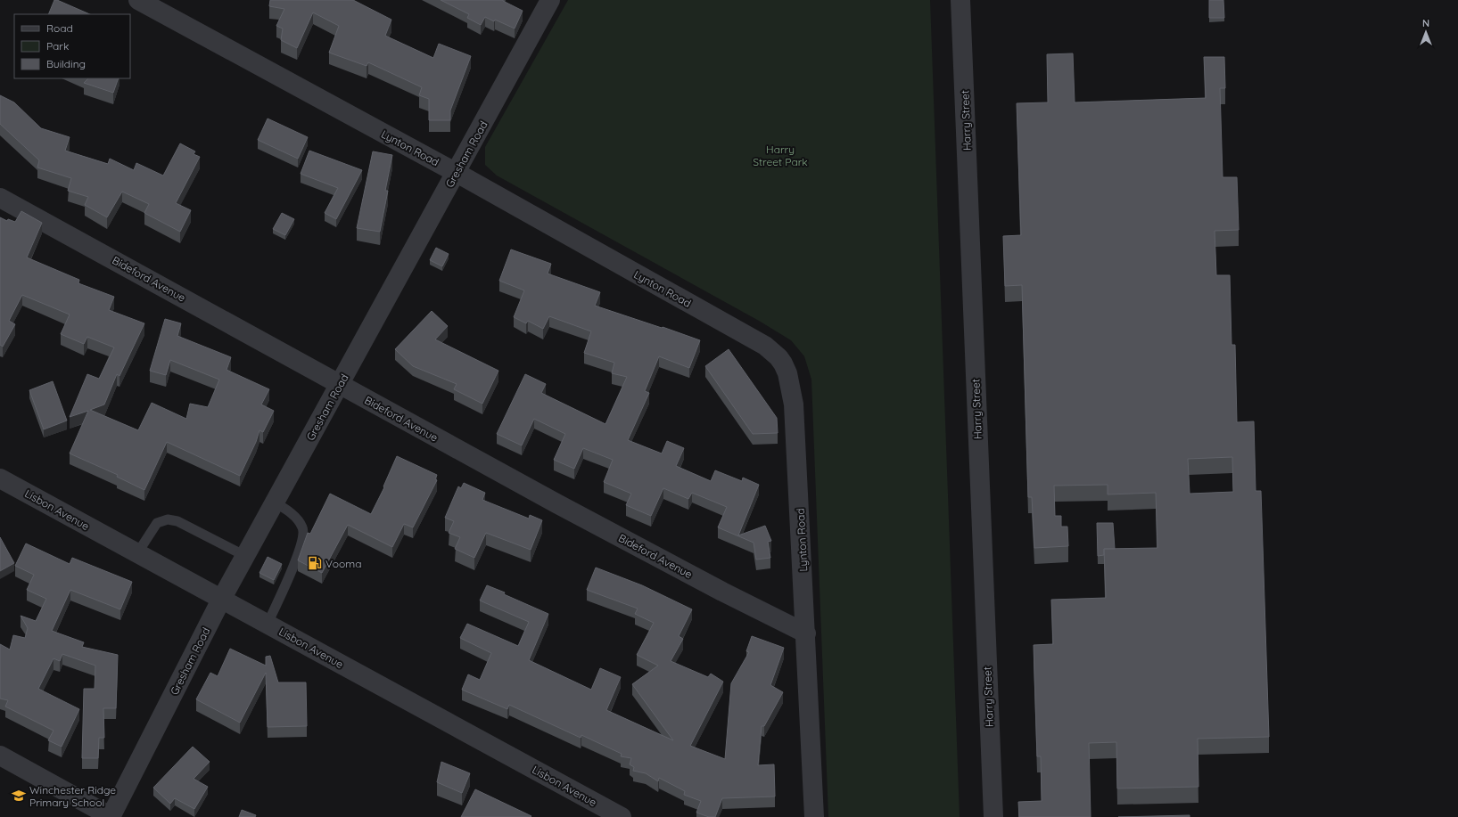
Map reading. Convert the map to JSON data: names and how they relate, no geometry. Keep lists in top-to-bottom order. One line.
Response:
{"streets":{"street":["Harry Street","Lynton Road","Gresham Road","Bideford Avenue","Lisbon Avenue"]},"crossings":[["Lynton Road","Gresham Road"],["Lynton Road","Bideford Avenue"],["Gresham Road","Bideford Avenue"],["Gresham Road","Lisbon Avenue"]],"parks":["Harry Street Park"],"places":{"fuel station":["Vooma"],"school or university":["Winchester Ridge Primary School"]},"legend":["Road","Park","Building"],"north":"top"}
